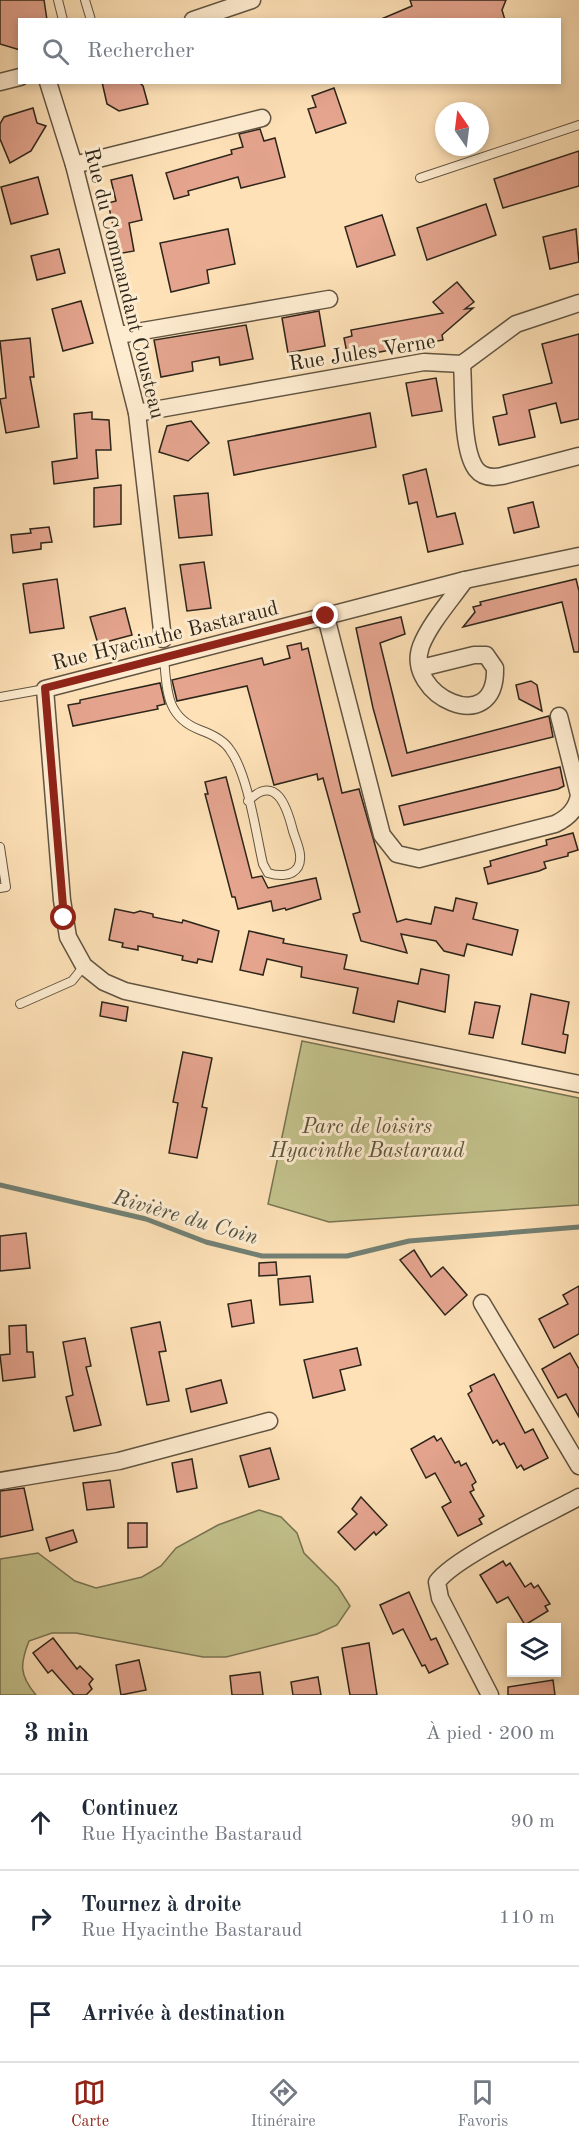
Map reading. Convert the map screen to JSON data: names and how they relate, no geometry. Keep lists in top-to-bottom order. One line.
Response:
{"streets":{"street":["Rue du Commandant Cousteau","Rue Jules Verne","Rue Hyacinthe Bastaraud"]},"crossings":[["Rue du Commandant Cousteau","Rue Jules Verne"]],"water":["Rivière du Coin"],"parks":["Parc de loisirs Hyacinthe Bastaraud"],"north":"top","page":{"search":"Rechercher","heading":["3 min","À pied · 200 m"],"list":[["Continuez","Rue Hyacinthe Bastaraud","90 m"],["Tournez à droite","Rue Hyacinthe Bastaraud","110 m"],"Arrivée à destination"],"nav":["Carte","Itinéraire","Favoris"]}}
